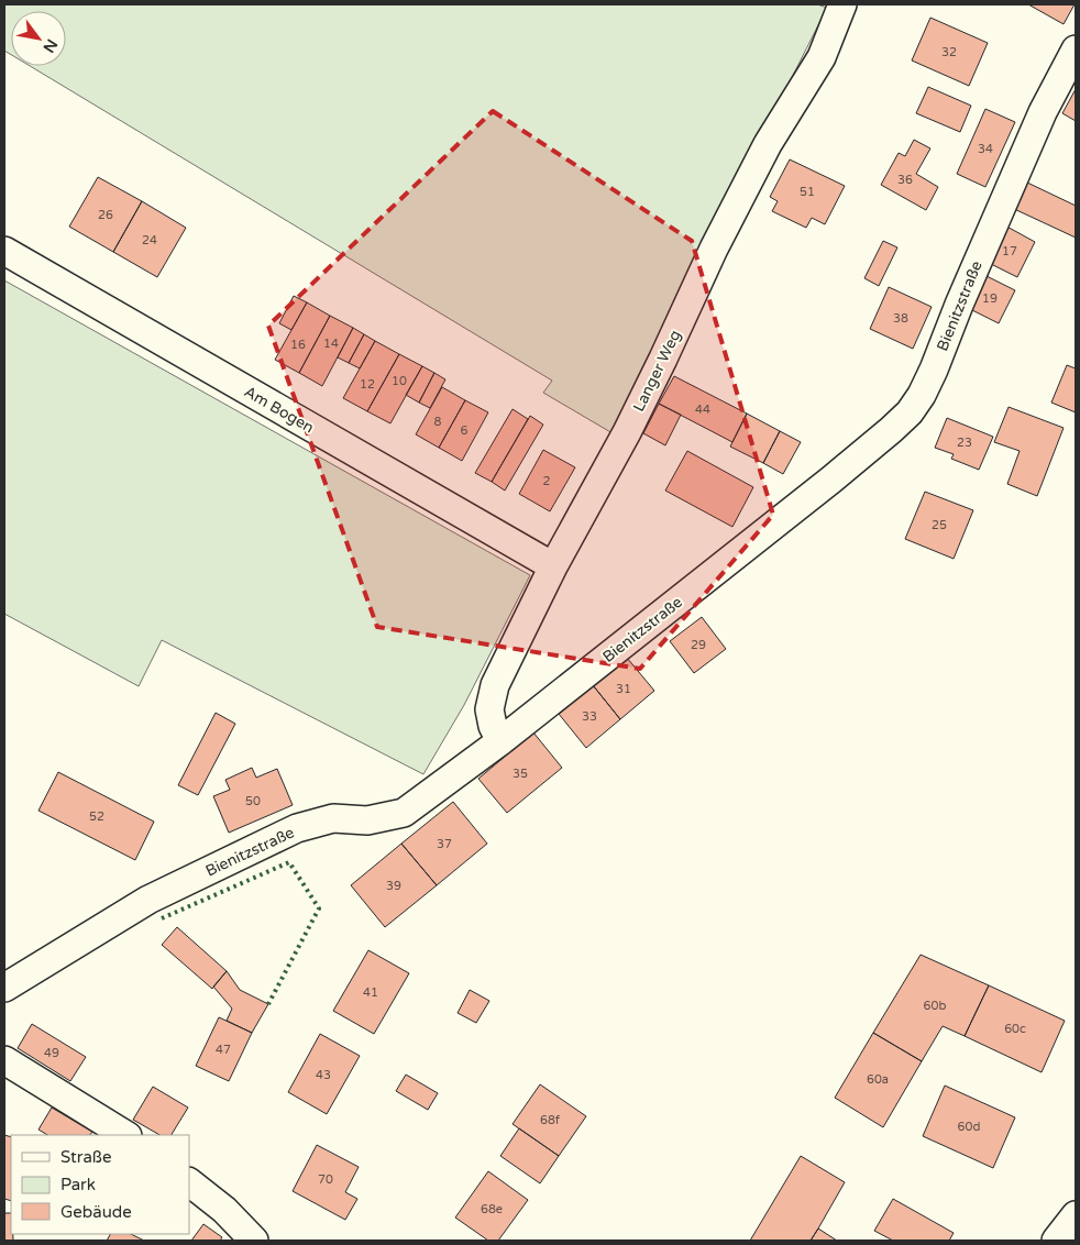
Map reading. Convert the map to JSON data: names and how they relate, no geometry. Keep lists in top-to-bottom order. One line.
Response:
{"streets":{"street":["Bienitzstraße","Langer Weg","Am Bogen"]},"crossings":[["Bienitzstraße","Langer Weg"],["Langer Weg","Am Bogen"]],"house_numbers":["32","34","36","51","26","24","17","19","38","14","16","10","12","44","8","6","23","2","25","29","31","33","35","50","52","37","39","41","60b","60c","47","49","43","60a","68f","60d","70","68e"],"legend":["Straße","Park","Gebäude"],"north":"bottom right"}
